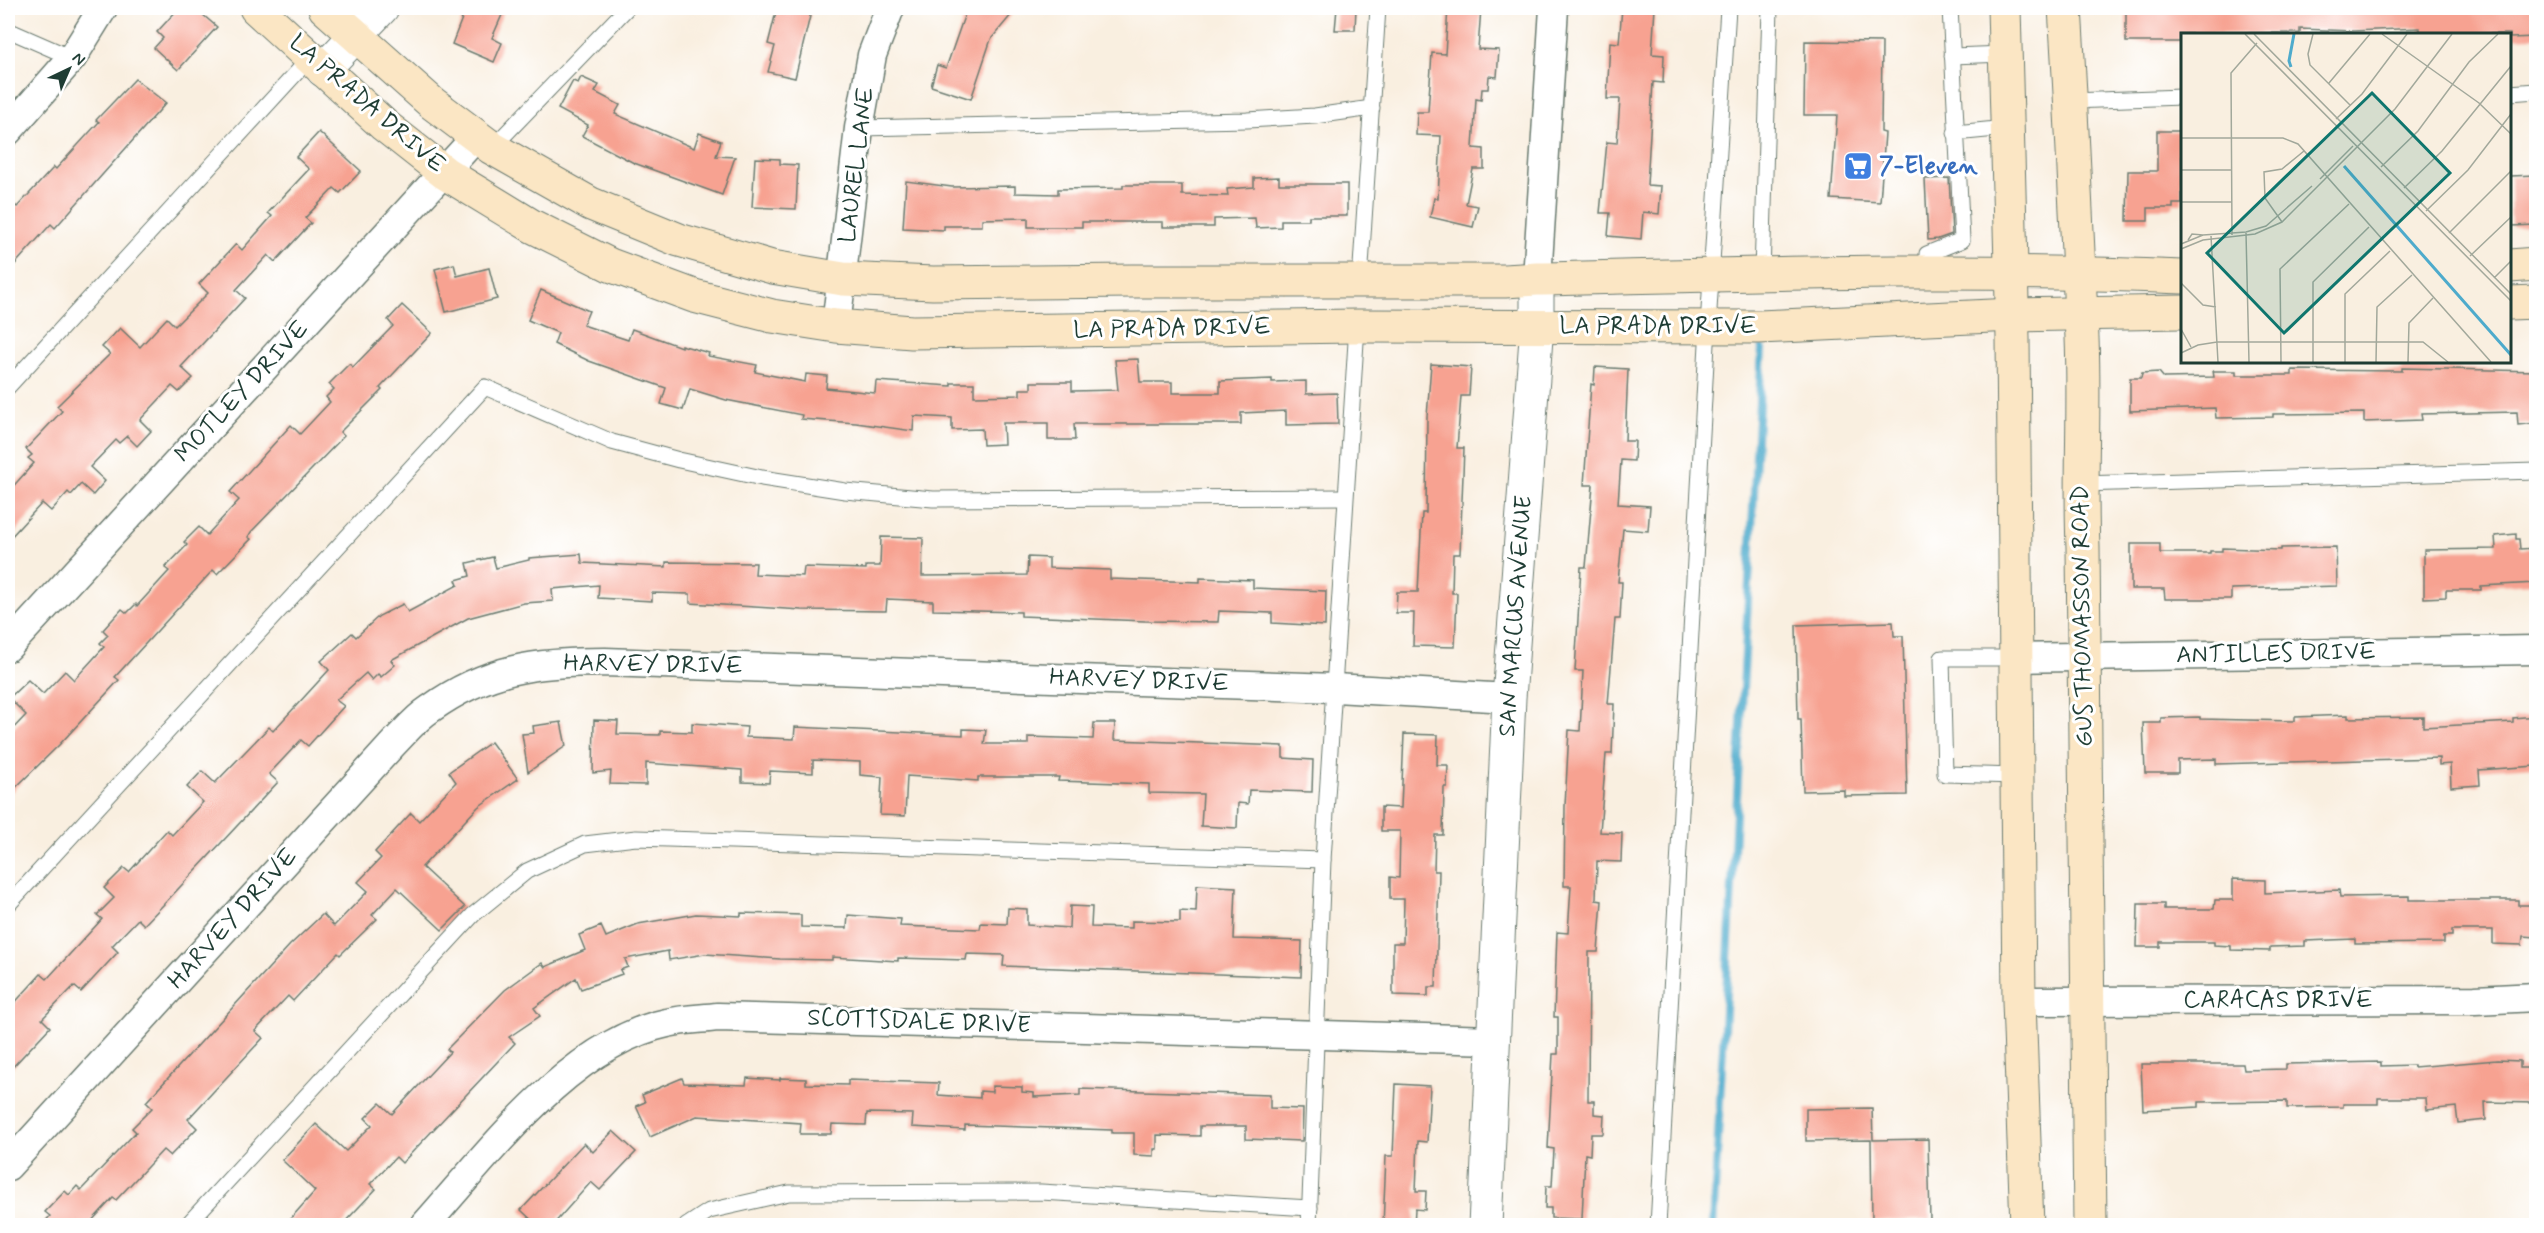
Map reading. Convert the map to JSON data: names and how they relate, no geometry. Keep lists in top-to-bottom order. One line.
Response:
{"streets":{"main road":["LA PRADA DRIVE","GUS THOMASSON ROAD"],"street":["LAUREL LANE","MOTLEY DRIVE","SAN MARCUS AVENUE","ANTILLES DRIVE","HARVEY DRIVE","CARACAS DRIVE","SCOTTSDALE DRIVE"]},"crossings":[["LA PRADA DRIVE","LAUREL LANE"],["LA PRADA DRIVE","MOTLEY DRIVE"],["LA PRADA DRIVE","SAN MARCUS AVENUE"],["LA PRADA DRIVE","GUS THOMASSON ROAD"],["SAN MARCUS AVENUE","HARVEY DRIVE"],["SAN MARCUS AVENUE","SCOTTSDALE DRIVE"],["GUS THOMASSON ROAD","ANTILLES DRIVE"],["GUS THOMASSON ROAD","CARACAS DRIVE"]],"places":{"supermarket":["7-Eleven"]},"north":"top right"}
